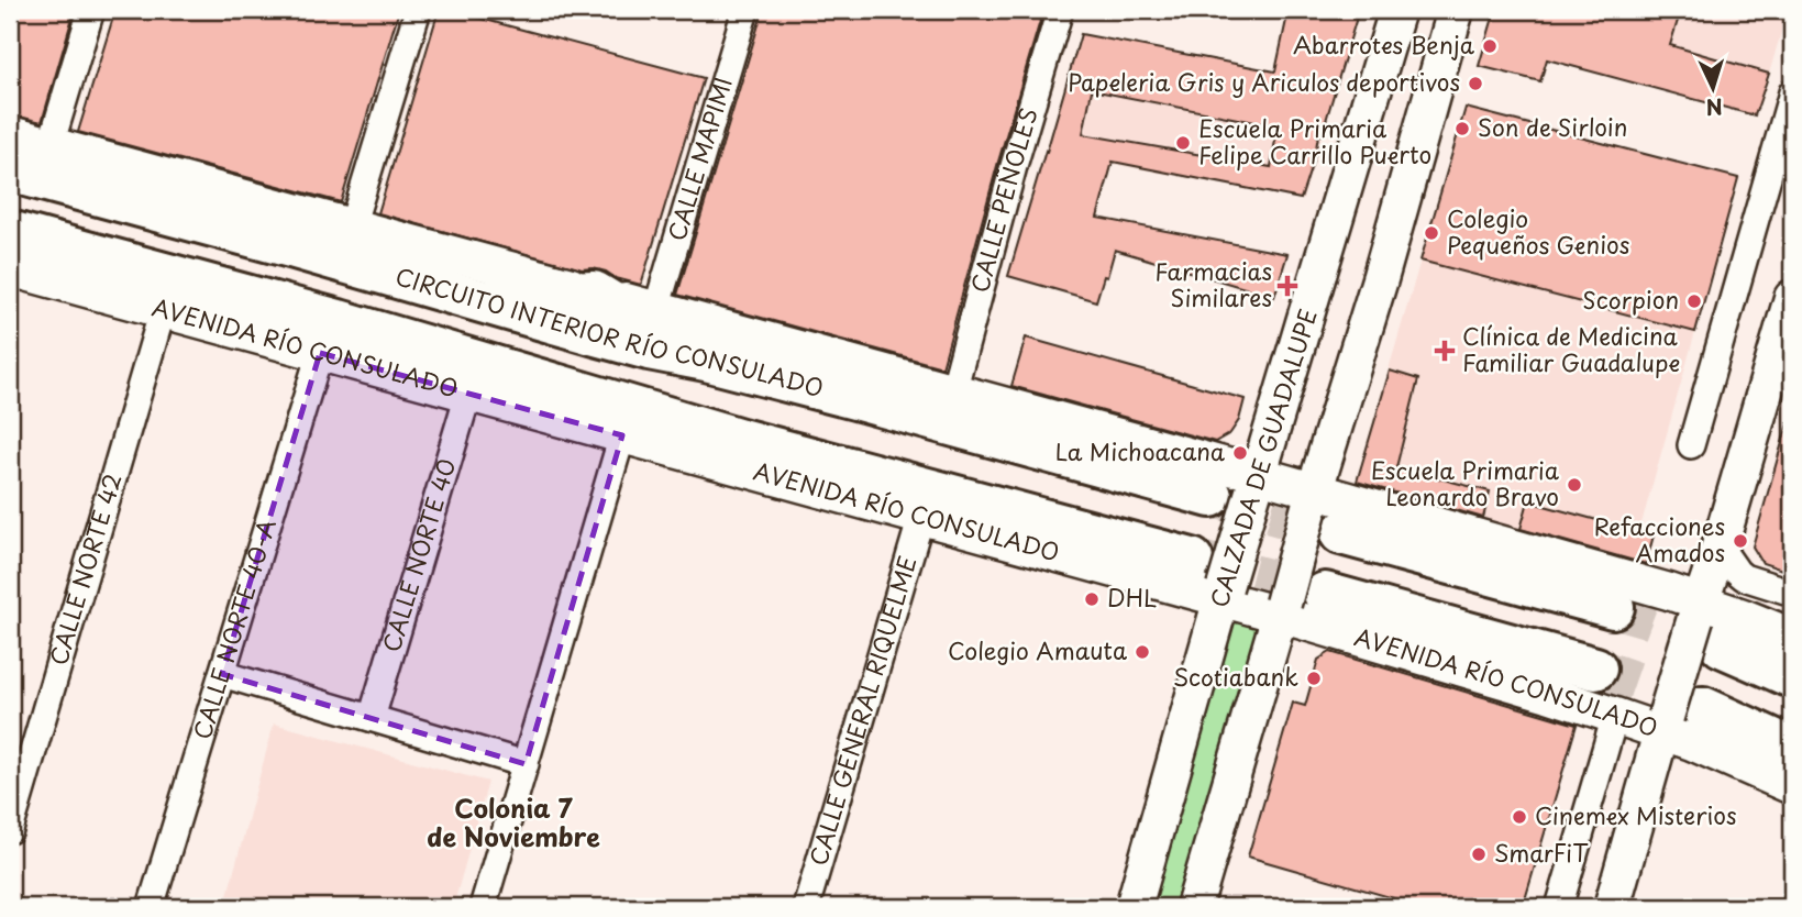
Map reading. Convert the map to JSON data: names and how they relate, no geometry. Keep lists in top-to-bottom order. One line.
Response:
{"streets":{"highway":["CIRCUITO INTERIOR RÍO CONSULADO"],"main road":["AVENIDA RÍO CONSULADO","CALZADA DE GUADALUPE"],"street":["CALLE MAPIMI","CALLE PEÑOLES","CALLE NORTE 40","CALLE NORTE 42","CALLE NORTE 40-A","CALLE GENERAL RIQUELME"]},"crossings":[["AVENIDA RÍO CONSULADO","CALZADA DE GUADALUPE"],["AVENIDA RÍO CONSULADO","CALLE NORTE 40"],["AVENIDA RÍO CONSULADO","CALLE NORTE 42"],["AVENIDA RÍO CONSULADO","CALLE NORTE 40-A"],["AVENIDA RÍO CONSULADO","CALLE GENERAL RIQUELME"]],"districts":["Colonia 7 de Noviembre"],"places":{"other":["Abarrotes Benja","Papeleria Gris y Ariculos deportivos","Son de Sirloin","Escuela Primaria Felipe Carrillo Puerto","Colegio Pequeños Genios","Scorpion","La Michoacana","Escuela Primaria Leonardo Bravo","Refacciones Amados","DHL","Colegio Amauta","Scotiabank","Cinemex Misterios","SmarFiT"],"health":["Farmacias Similares","Clínica de Medicina Familiar Guadalupe"]},"north":"bottom"}
